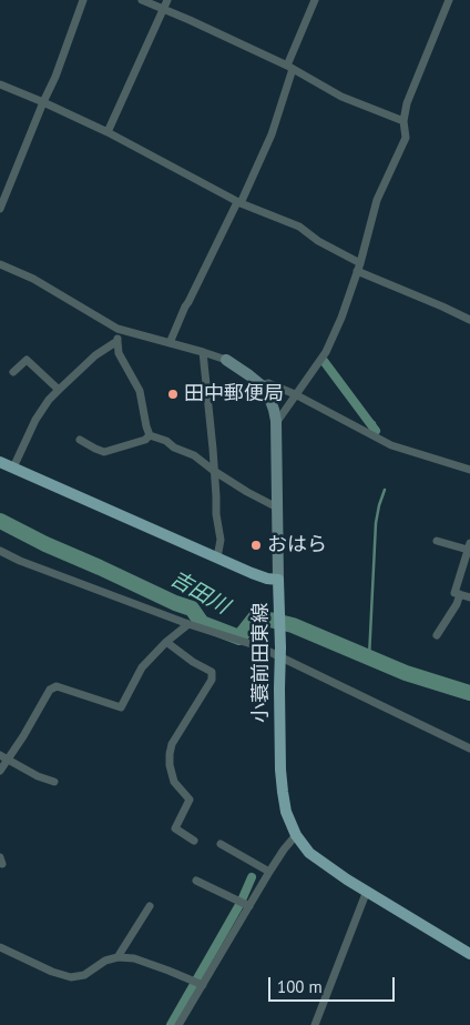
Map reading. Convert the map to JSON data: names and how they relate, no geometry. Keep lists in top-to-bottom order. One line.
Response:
{"streets":{"main road":["小蓑前田東線"]},"water":["吉田川"],"places":["田中郵便局","おはら"],"scale_bar":"100 m"}
